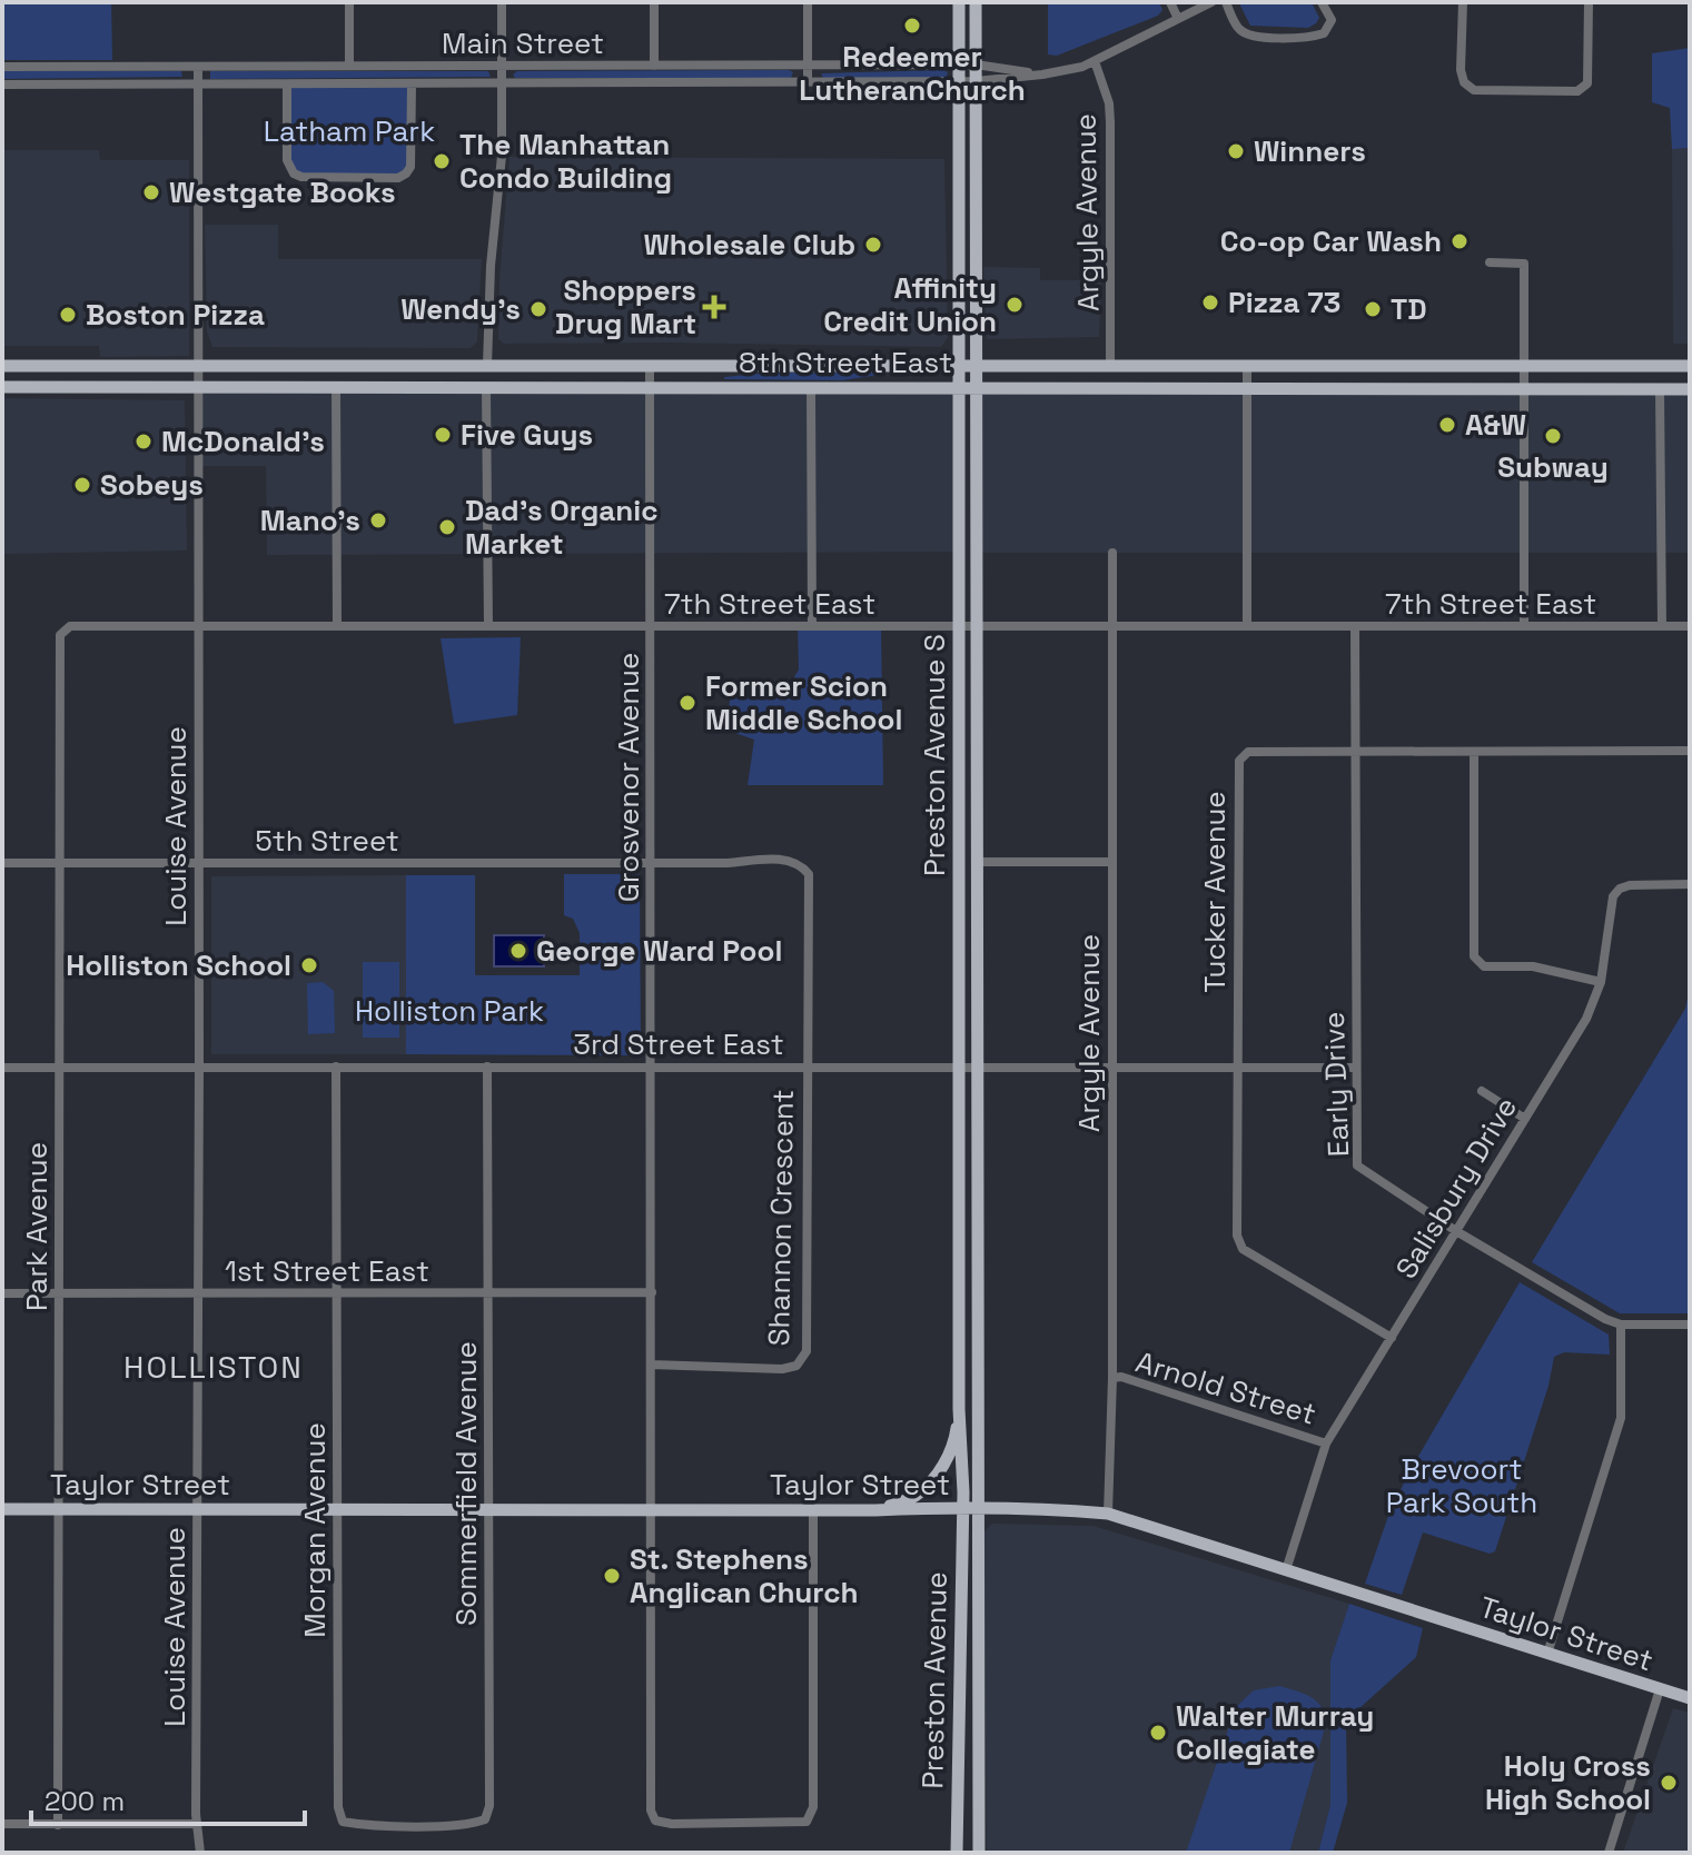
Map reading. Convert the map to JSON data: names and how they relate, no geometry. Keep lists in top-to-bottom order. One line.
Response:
{"streets":{"main road":["8th Street East","Preston Avenue S","Taylor Street","Preston Avenue"],"street":["Main Street","Argyle Avenue","7th Street East","Grosvenor Avenue","Louise Avenue","5th Street","Tucker Avenue","3rd Street East","Early Drive","Salisbury Drive","Shannon Crescent","Park Avenue","1st Street East","Arnold Street","Sommerfield Avenue","Morgan Avenue"]},"crossings":[["Main Street","Argyle Avenue"],["Main Street","Preston Avenue S"],["Main Street","Louise Avenue"],["Argyle Avenue","8th Street East"],["Argyle Avenue","7th Street East"],["Argyle Avenue","3rd Street East"],["Argyle Avenue","Arnold Street"],["Argyle Avenue","Taylor Street"],["8th Street East","Preston Avenue S"],["8th Street East","Grosvenor Avenue"],["8th Street East","Louise Avenue"],["7th Street East","Preston Avenue S"],["7th Street East","Grosvenor Avenue"],["7th Street East","Louise Avenue"],["7th Street East","Early Drive"],["7th Street East","Park Avenue"],["Preston Avenue S","3rd Street East"],["Preston Avenue S","Taylor Street"],["Preston Avenue S","Preston Avenue"],["Grosvenor Avenue","5th Street"],["Grosvenor Avenue","3rd Street East"],["Grosvenor Avenue","Shannon Crescent"],["Grosvenor Avenue","1st Street East"],["Grosvenor Avenue","Taylor Street"],["Louise Avenue","5th Street"],["Louise Avenue","3rd Street East"],["Louise Avenue","1st Street East"],["Louise Avenue","Taylor Street"],["5th Street","Shannon Crescent"],["5th Street","Park Avenue"],["Tucker Avenue","3rd Street East"],["Tucker Avenue","Early Drive"],["Tucker Avenue","Salisbury Drive"],["3rd Street East","Early Drive"],["3rd Street East","Shannon Crescent"],["3rd Street East","Park Avenue"],["3rd Street East","Sommerfield Avenue"],["3rd Street East","Morgan Avenue"],["Early Drive","Salisbury Drive"],["Salisbury Drive","Arnold Street"],["Salisbury Drive","Taylor Street"],["Park Avenue","1st Street East"],["Park Avenue","Taylor Street"],["1st Street East","Sommerfield Avenue"],["1st Street East","Morgan Avenue"],["Sommerfield Avenue","Taylor Street"],["Sommerfield Avenue","Morgan Avenue"],["Taylor Street","Morgan Avenue"],["Taylor Street","Preston Avenue"]],"districts":["HOLLISTON"],"parks":["Latham Park","Holliston Park","Brevoort Park South"],"places":{"other":["Redeemer LutheranChurch","Winners","The Manhattan Condo Building","Westgate Books","Co-op Car Wash","Wholesale Club","Pizza 73","Affinity Credit Union","Wendy's","TD","Boston Pizza","A&W","Five Guys","Subway","McDonald's","Sobeys","Mano's","Dad's Organic Market","Former Scion Middle School","George Ward Pool","Holliston School","St. Stephens Anglican Church","Walter Murray Collegiate","Holy Cross High School"],"health":["Shoppers Drug Mart"]},"scale_bar":"200 m"}
